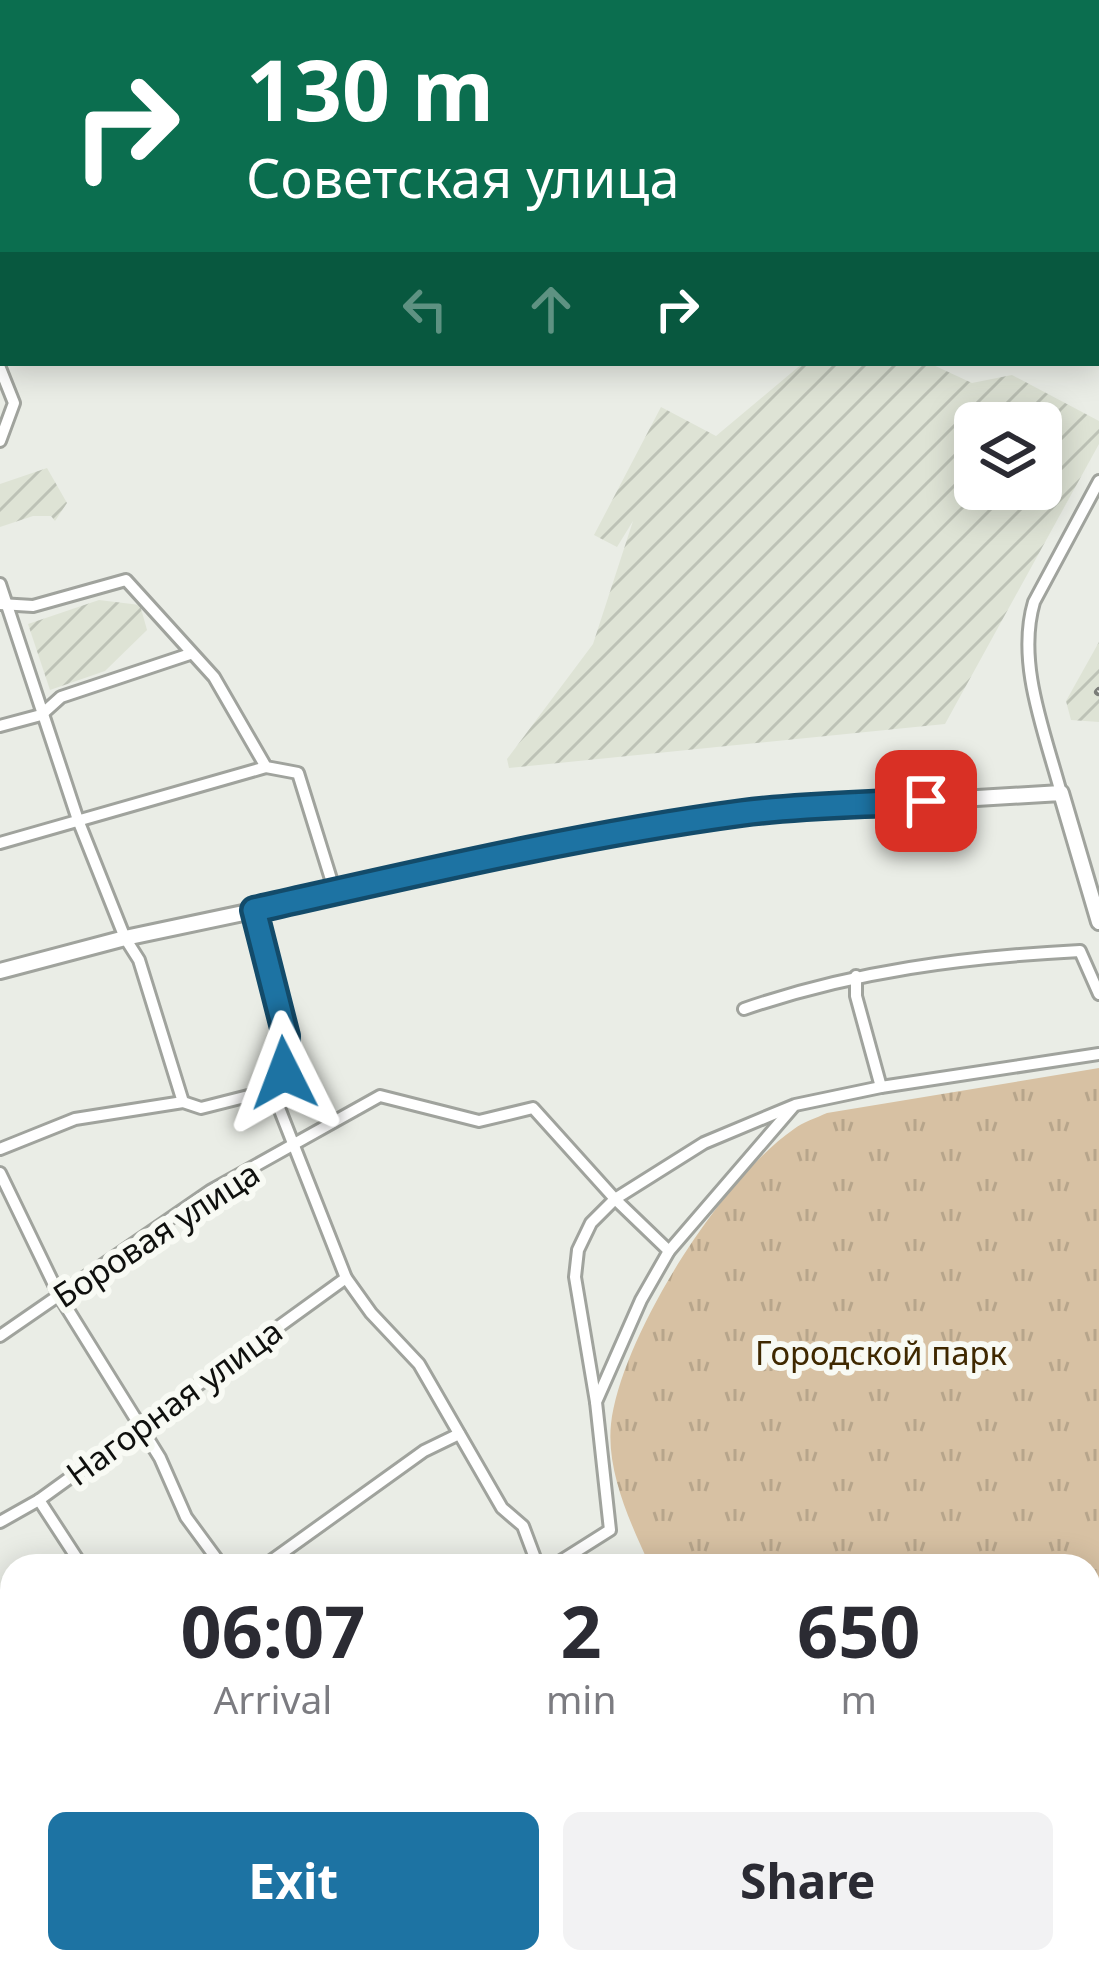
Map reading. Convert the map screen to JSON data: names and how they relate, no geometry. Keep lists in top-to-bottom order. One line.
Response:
{"streets":{"street":["Боровая улица","Нагорная улица"]},"parks":["Городской парк"],"page":{"turn":["130 m","Советская улица"],"eta":["06:07","Arrival","2","min","650","m"],"buttons":["Exit","Share"]}}
